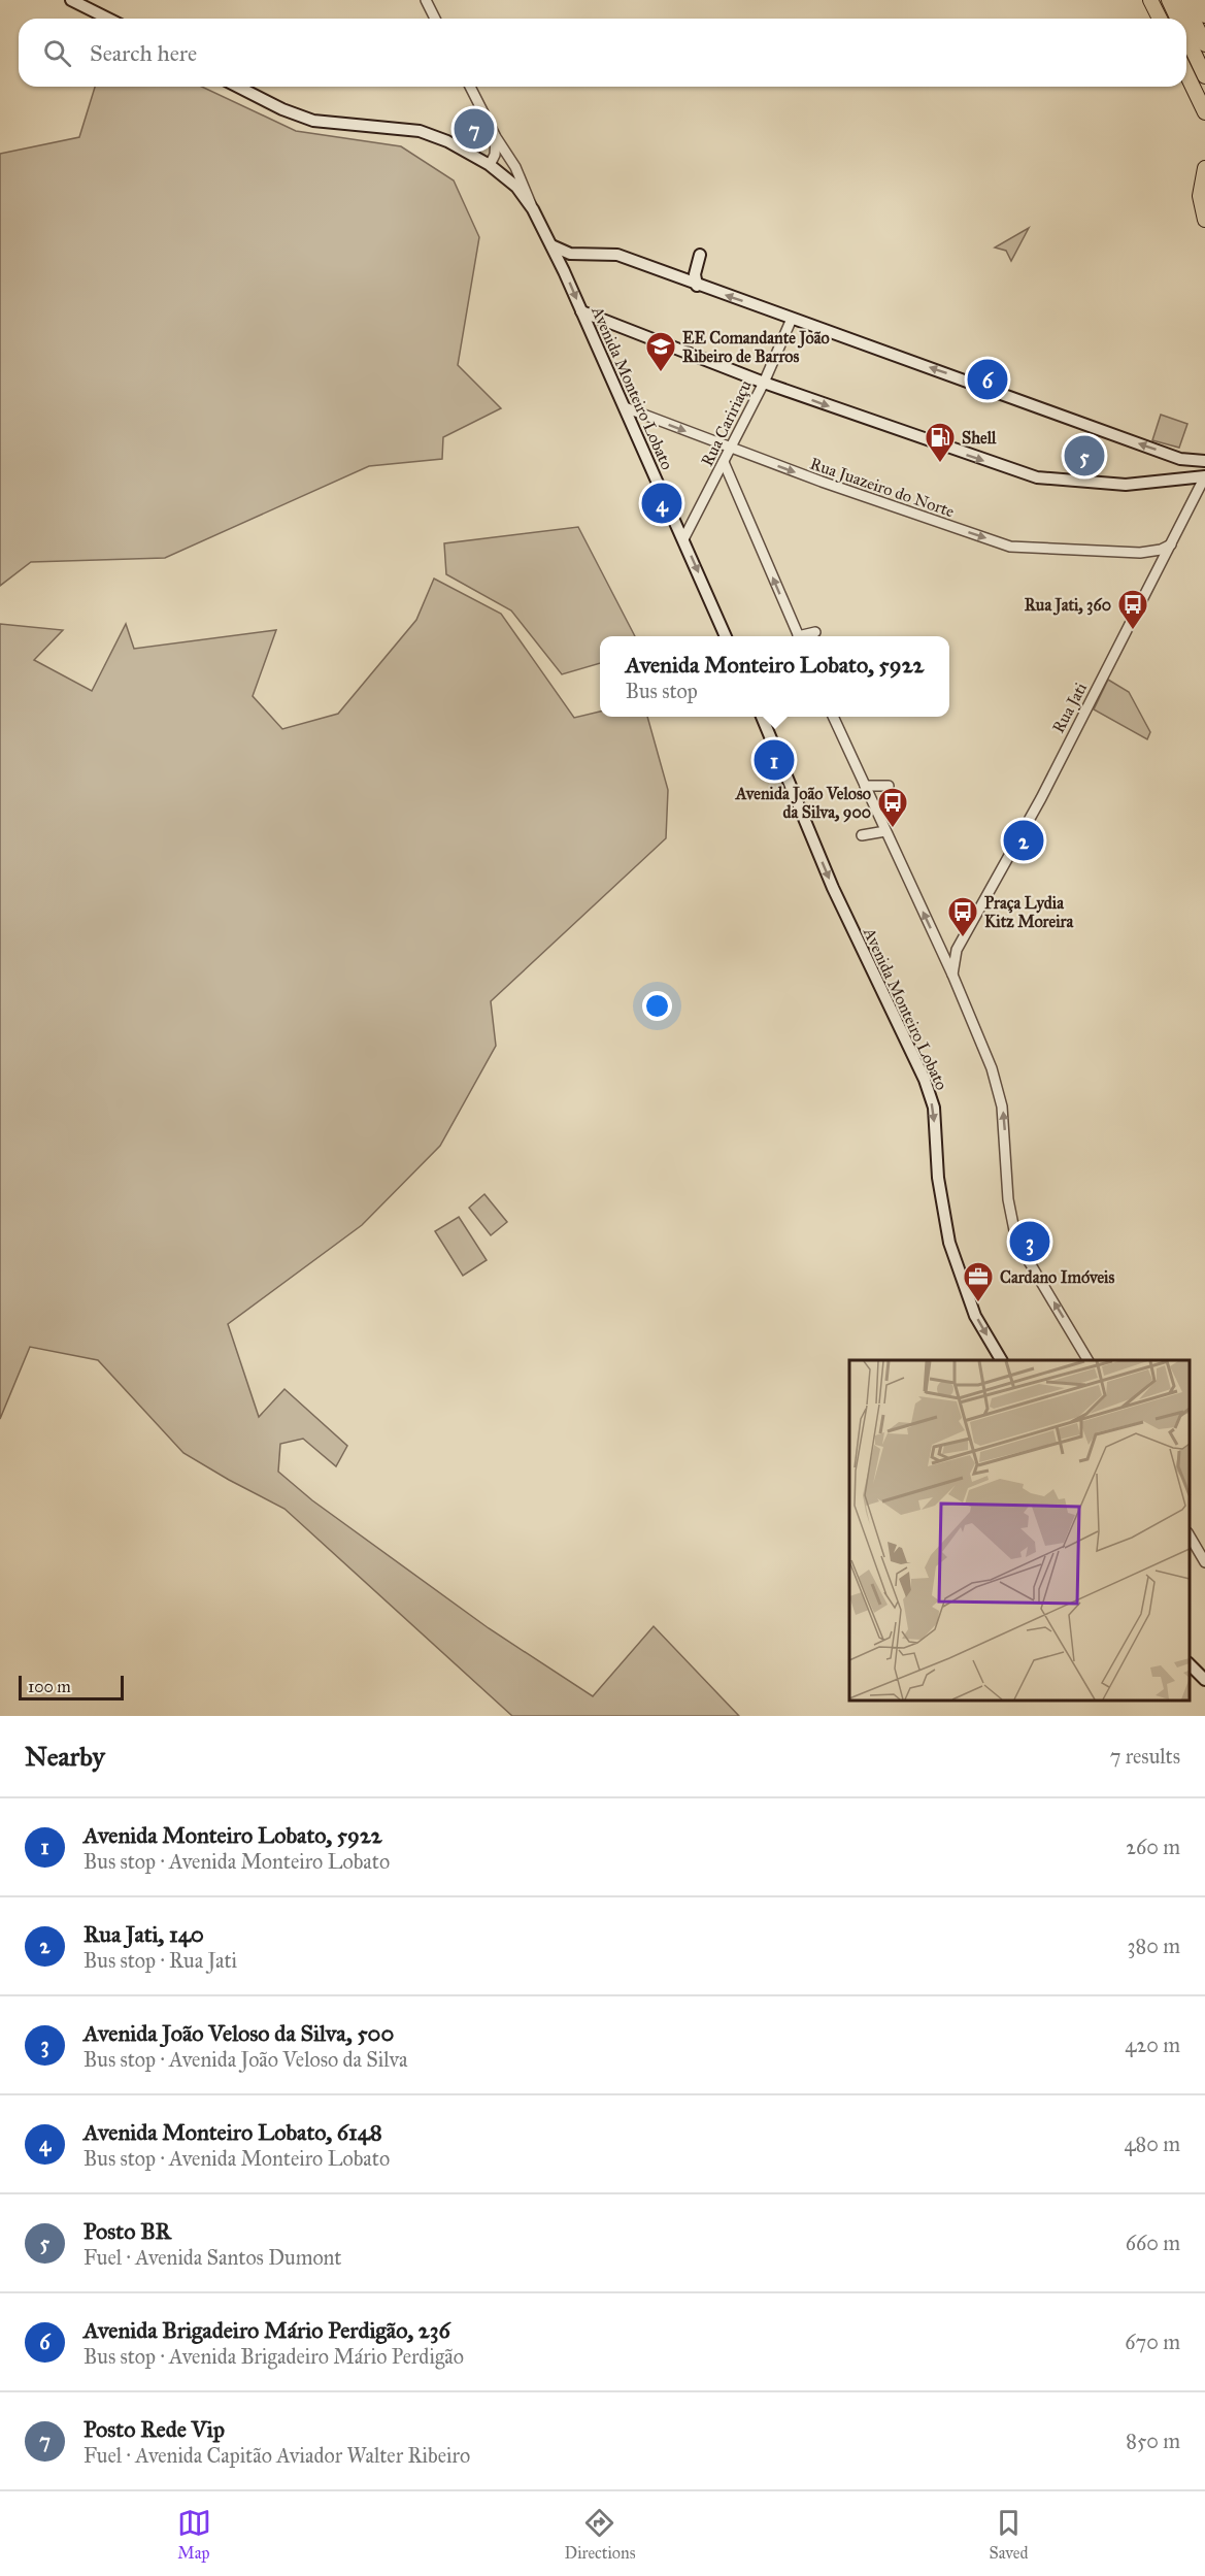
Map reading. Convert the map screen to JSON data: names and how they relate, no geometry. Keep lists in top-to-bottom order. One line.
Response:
{"streets":{"main road":["Avenida Monteiro Lobato"],"street":["Rua Caririaçu","Rua Juazeiro do Norte","Rua Jati"]},"crossings":[["Avenida Monteiro Lobato","Rua Caririaçu"],["Avenida Monteiro Lobato","Rua Juazeiro do Norte"],["Rua Caririaçu","Rua Juazeiro do Norte"],["Rua Juazeiro do Norte","Rua Jati"]],"one_way":["Avenida Monteiro Lobato","Rua Juazeiro do Norte"],"places":{"school or university":["EE Comandante João Ribeiro de Barros"],"fuel station":["Shell"],"bus stop":["Rua Jati, 360","Avenida João Veloso da Silva, 900","Praça Lydia Kitz Moreira"],"office":["Cardano Imóveis"]},"scale_bar":"100 m","page":{"search":"Search here","pins":["7","6","5","4","1","2","3"],"popup":["Avenida Monteiro Lobato, 5922","Bus stop"],"scale":"100 m","heading":["Nearby","7 results"],"list":[{"mark":"1","name":"Avenida Monteiro Lobato, 5922","note":"Bus stop · Avenida Monteiro Lobato","value":"260 m"},{"mark":"2","name":"Rua Jati, 140","note":"Bus stop · Rua Jati","value":"380 m"},{"mark":"3","name":"Avenida João Veloso da Silva, 500","note":"Bus stop · Avenida João Veloso da Silva","value":"420 m"},{"mark":"4","name":"Avenida Monteiro Lobato, 6148","note":"Bus stop · Avenida Monteiro Lobato","value":"480 m"},{"mark":"5","name":"Posto BR","note":"Fuel · Avenida Santos Dumont","value":"660 m"},{"mark":"6","name":"Avenida Brigadeiro Mário Perdigão, 236","note":"Bus stop · Avenida Brigadeiro Mário Perdigão","value":"670 m"},{"mark":"7","name":"Posto Rede Vip","note":"Fuel · Avenida Capitão Aviador Walter Ribeiro","value":"850 m"}],"nav":["Map","Directions","Saved"]}}
